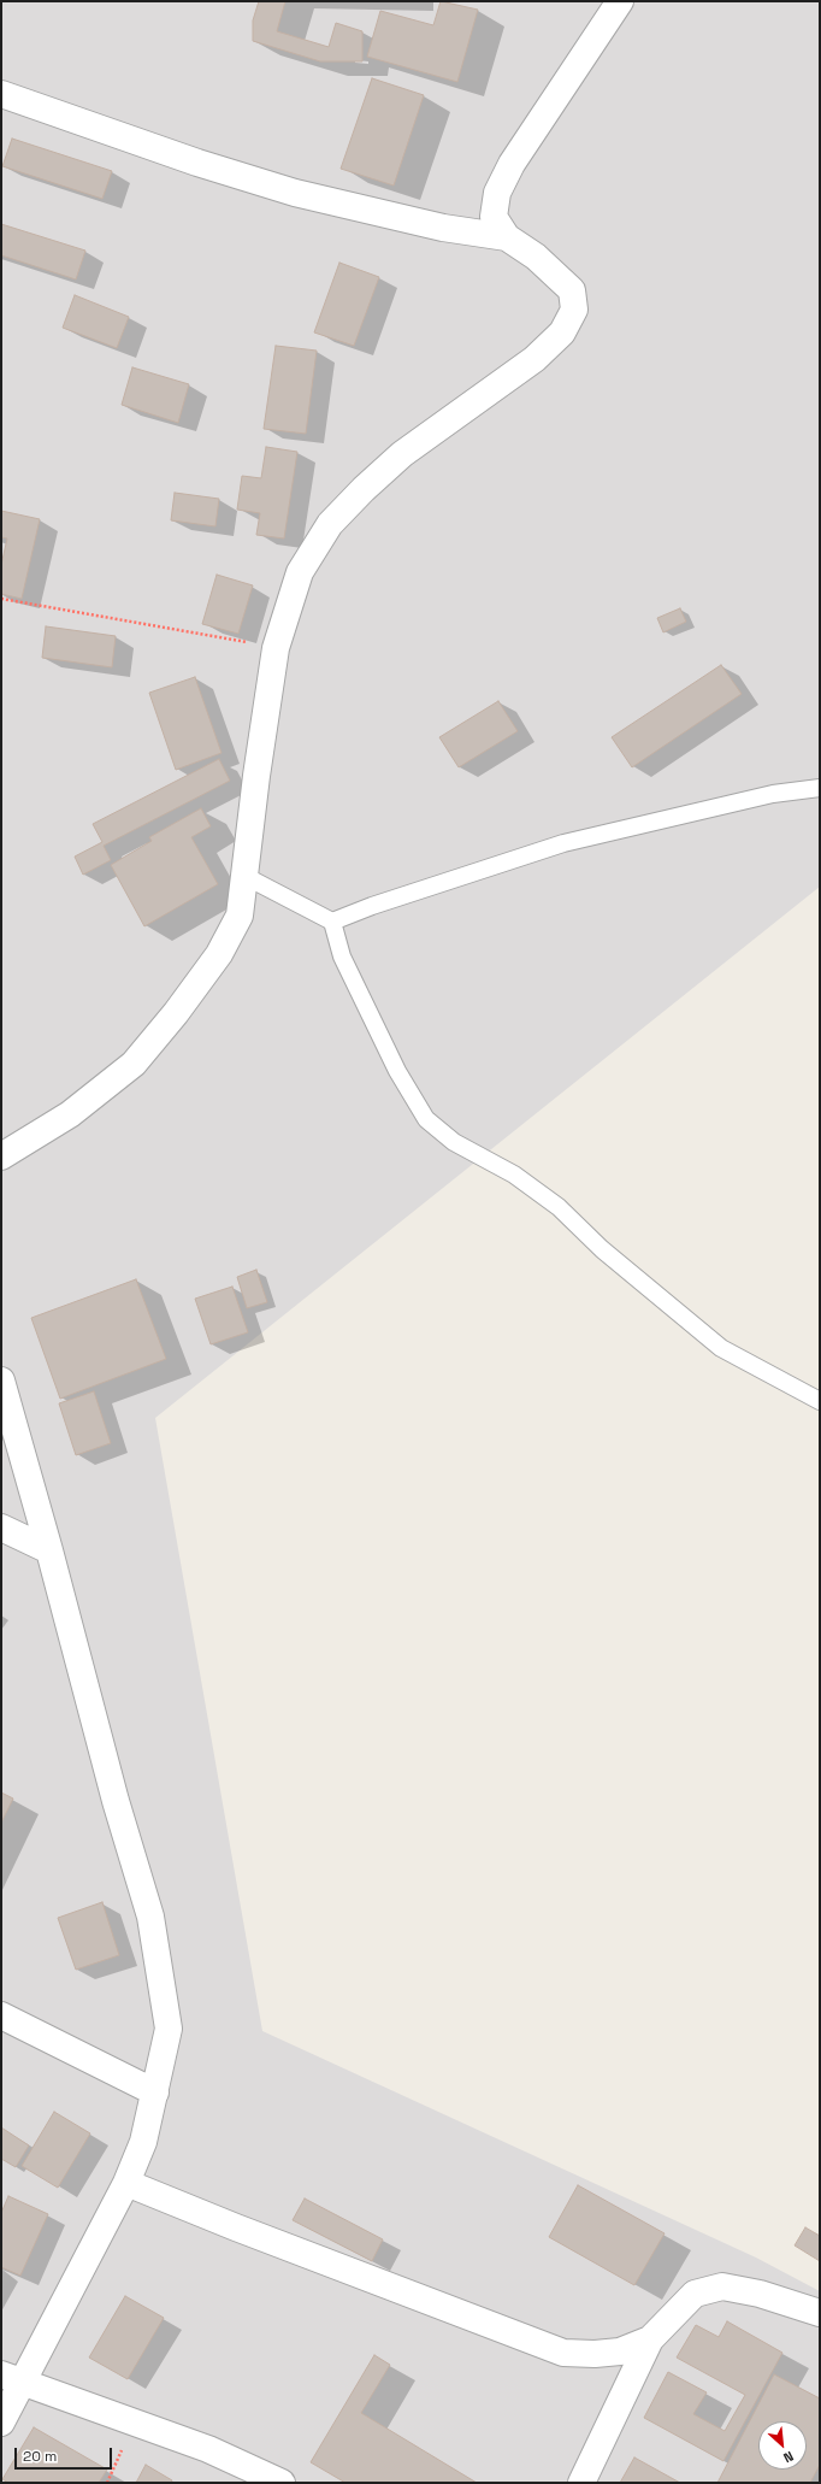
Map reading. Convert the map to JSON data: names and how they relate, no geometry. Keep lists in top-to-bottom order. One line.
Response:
{"scale_bar":"20 m","north":"bottom right"}
